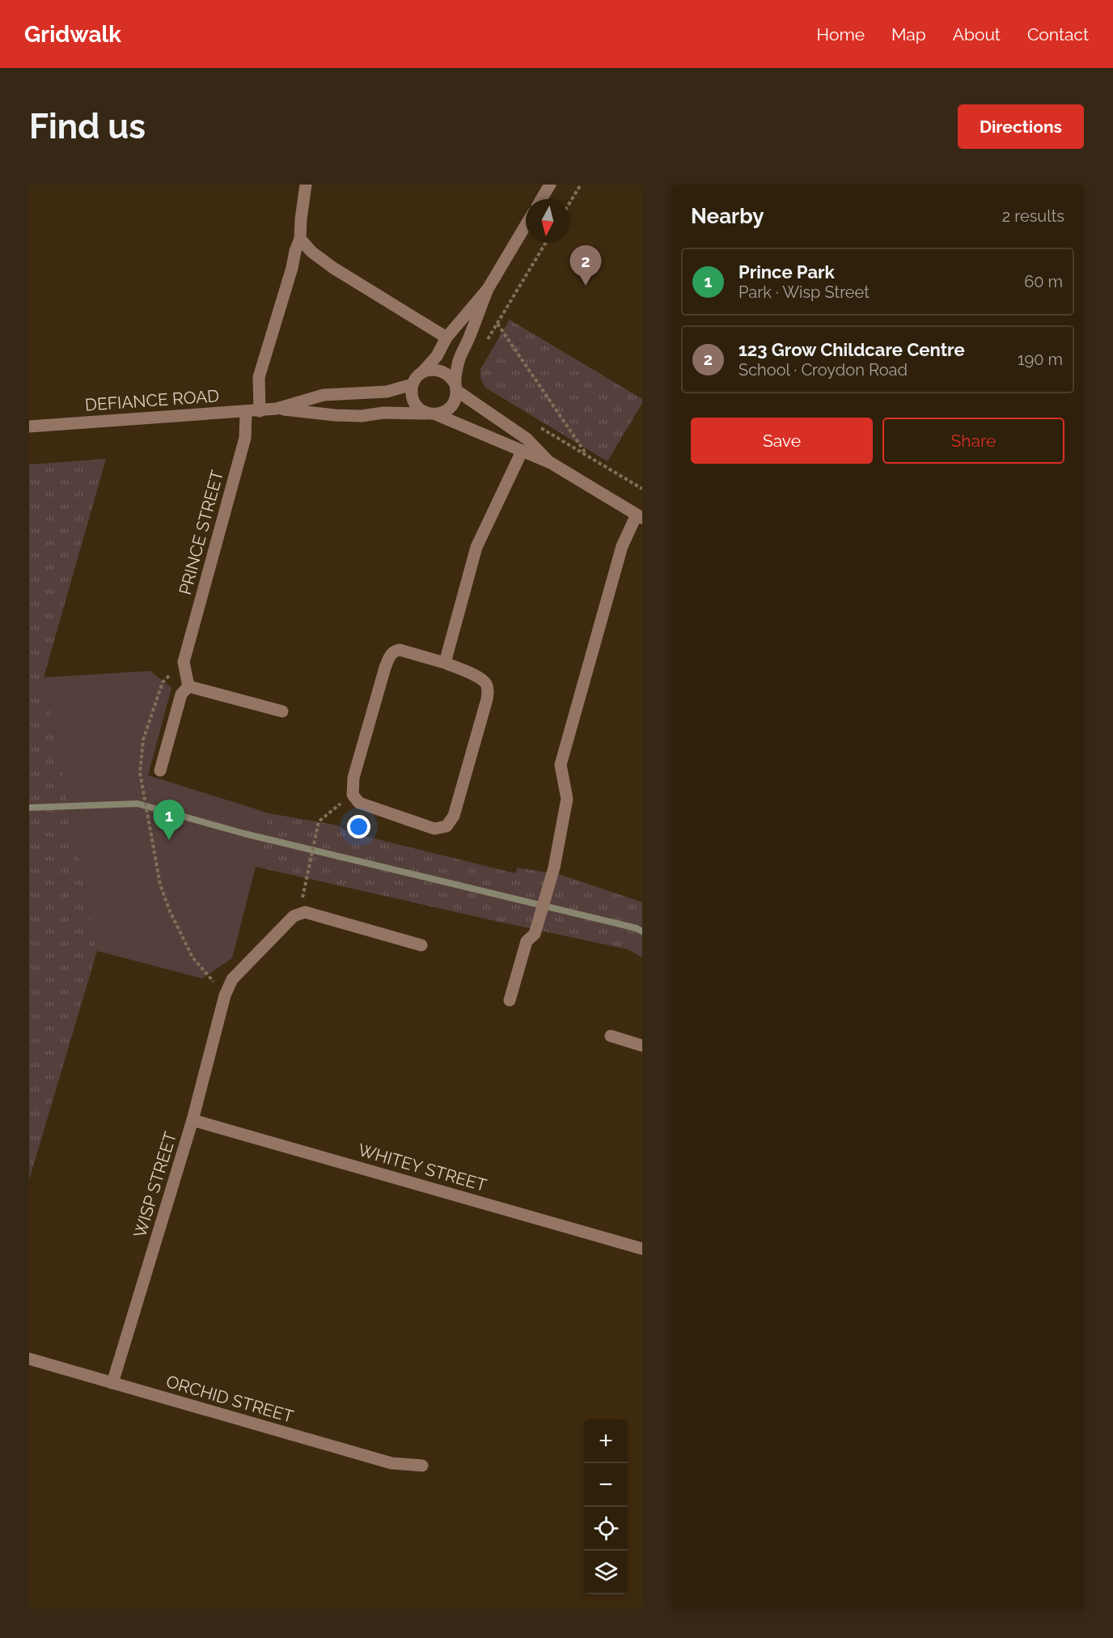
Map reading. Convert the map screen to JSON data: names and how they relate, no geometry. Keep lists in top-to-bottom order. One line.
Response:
{"streets":{"street":["DEFIANCE ROAD","PRINCE STREET","WHITEY STREET","WISP STREET","ORCHID STREET"]},"crossings":[["DEFIANCE ROAD","PRINCE STREET"],["WHITEY STREET","WISP STREET"],["WISP STREET","ORCHID STREET"]],"north":"bottom","page":{"header":"Gridwalk","nav":["Home","Map","About","Contact"],"buttons":["Directions",["Save","Share"]],"title":"Find us","heading":["Nearby","2 results"],"pins":["2","1"],"list":[{"mark":"1","name":"Prince Park","note":"Park · Wisp Street","value":"60 m"},{"mark":"2","name":"123 Grow Childcare Centre","note":"School · Croydon Road","value":"190 m"}],"map_buttons":["+","−"]}}
